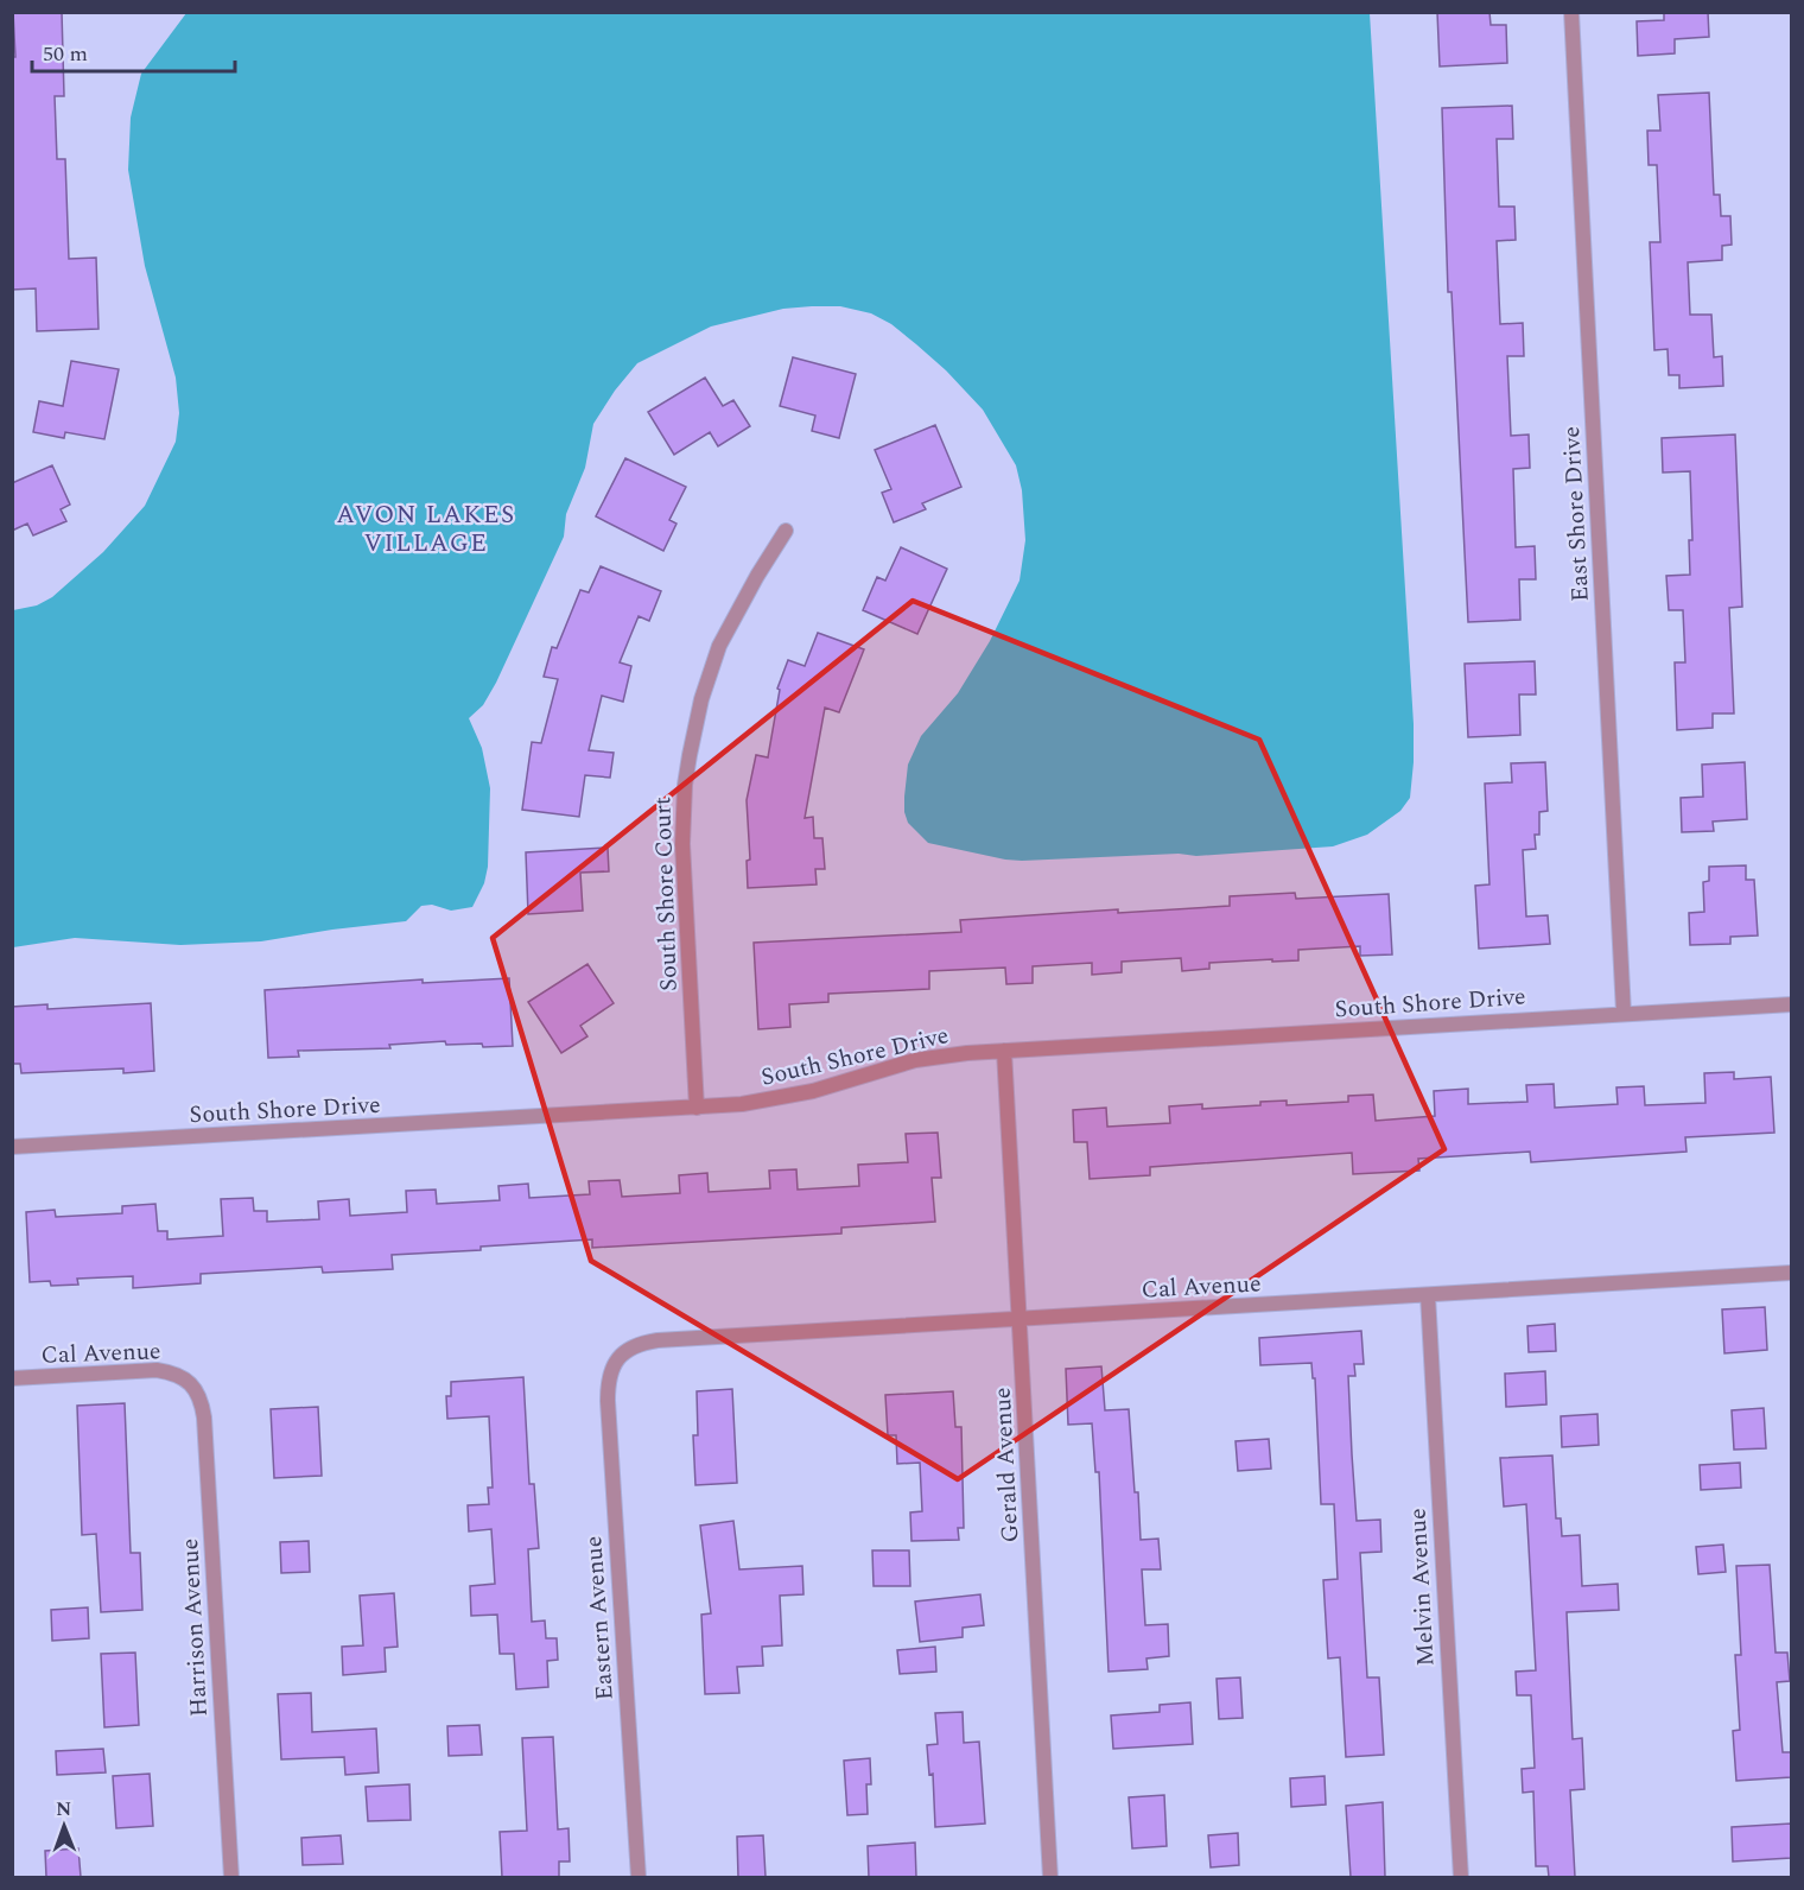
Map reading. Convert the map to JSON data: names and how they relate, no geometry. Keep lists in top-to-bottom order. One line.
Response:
{"streets":{"street":["East Shore Drive","South Shore Court","South Shore Drive","Cal Avenue","Gerald Avenue","Melvin Avenue","Eastern Avenue","Harrison Avenue"]},"crossings":[["East Shore Drive","South Shore Drive"],["South Shore Court","South Shore Drive"],["South Shore Drive","Gerald Avenue"],["Cal Avenue","Gerald Avenue"],["Cal Avenue","Melvin Avenue"],["Cal Avenue","Eastern Avenue"],["Cal Avenue","Harrison Avenue"]],"districts":["AVON LAKES VILLAGE"],"scale_bar":"50 m","north":"top"}
